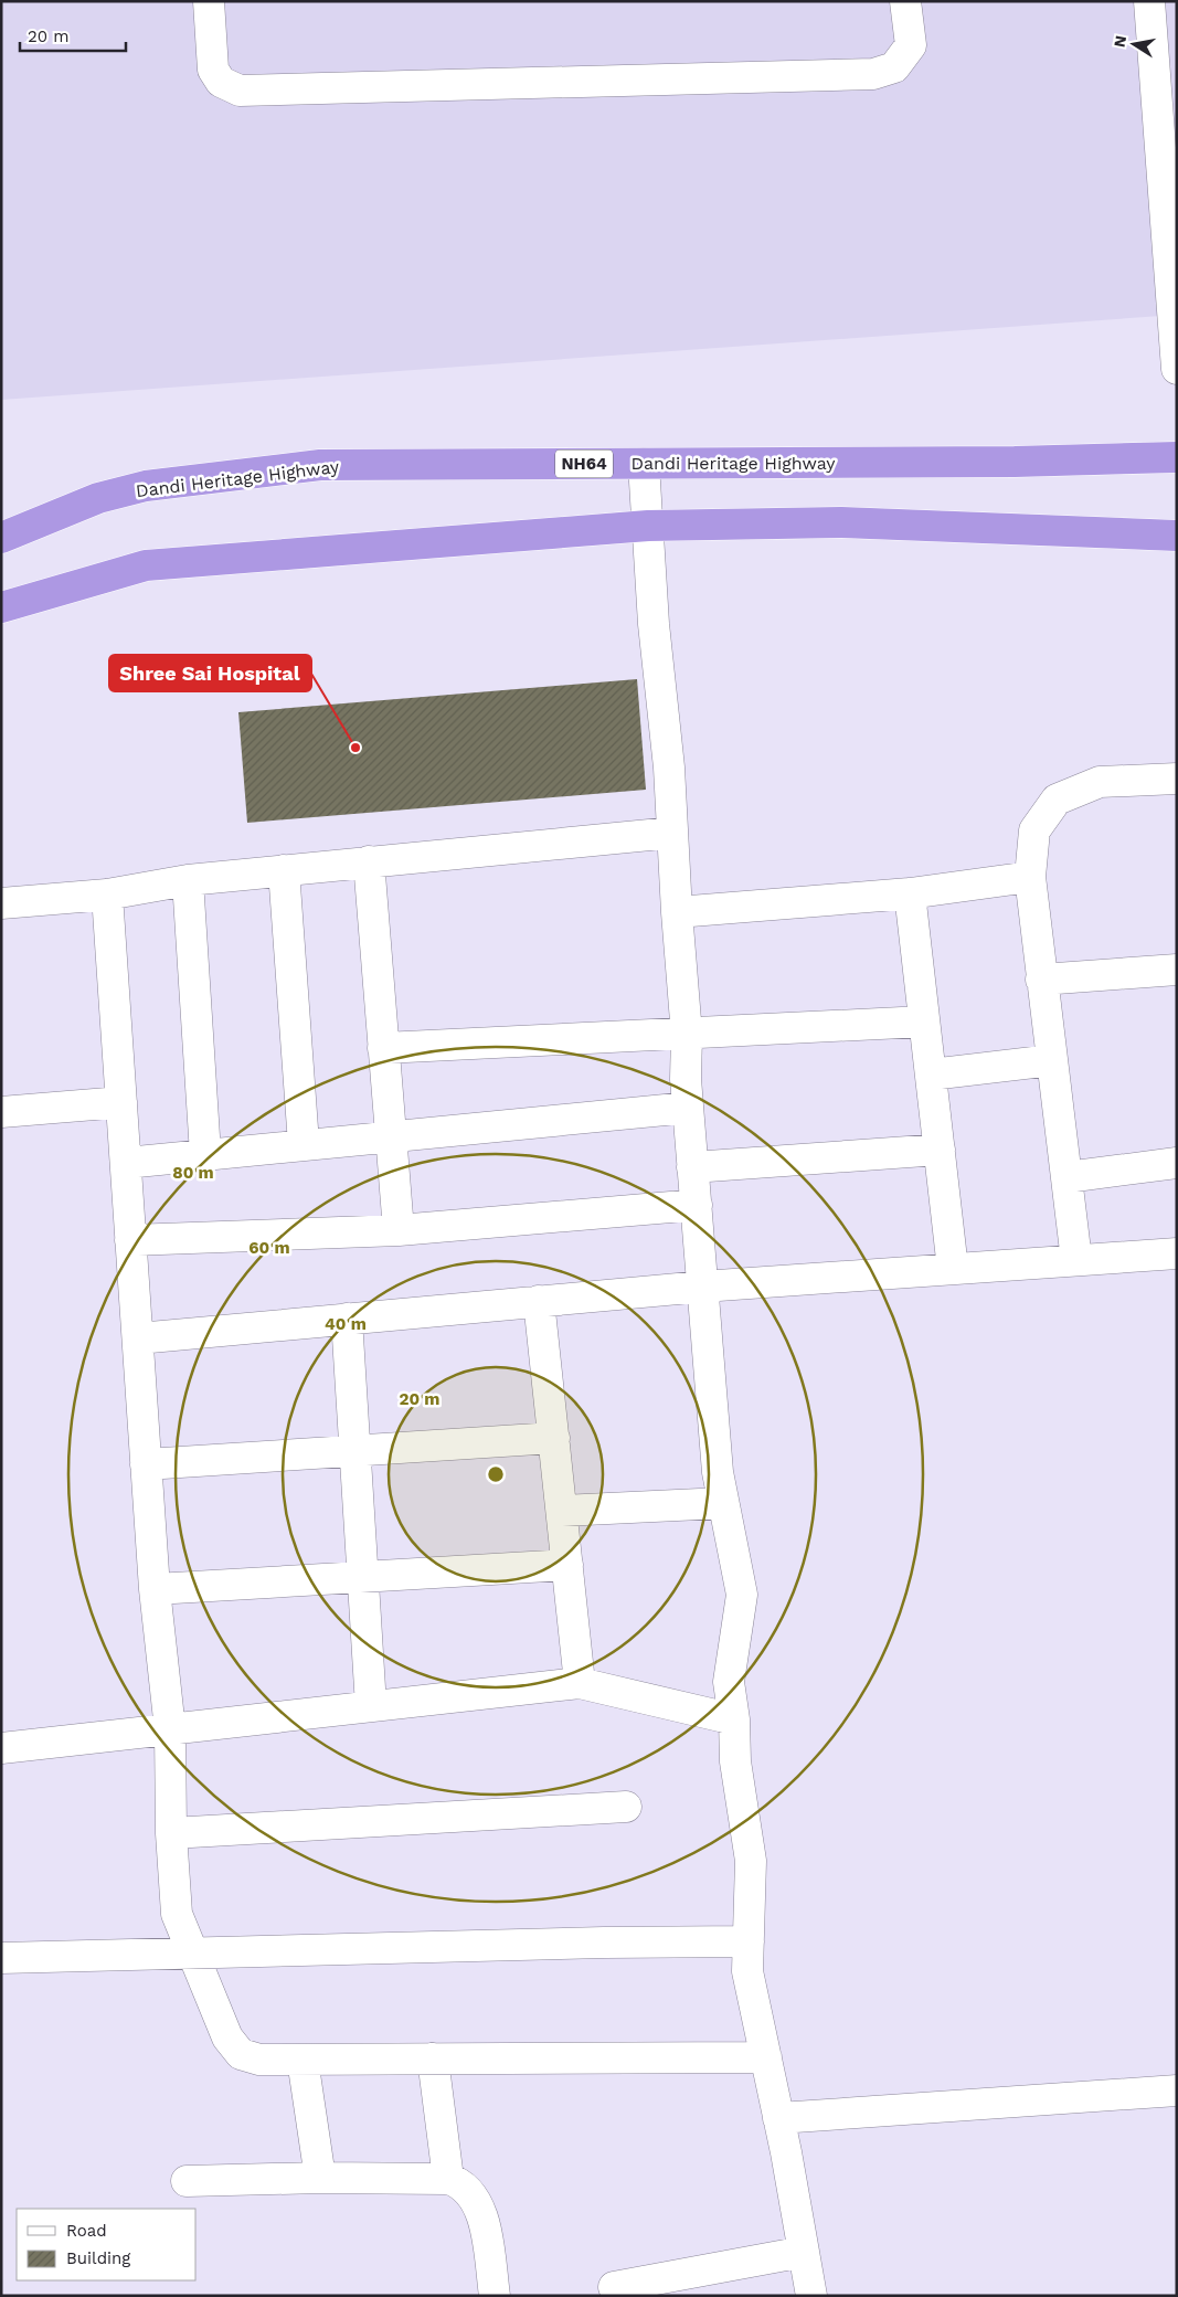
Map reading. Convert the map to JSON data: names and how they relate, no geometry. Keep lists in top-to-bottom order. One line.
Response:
{"streets":{"highway":["Dandi Heritage Highway","NH64"]},"places":["Shree Sai Hospital"],"legend":["Road","Building"],"scale_bar":"20 m","north":"left","rings":["80 m","60 m","40 m","20 m"]}
